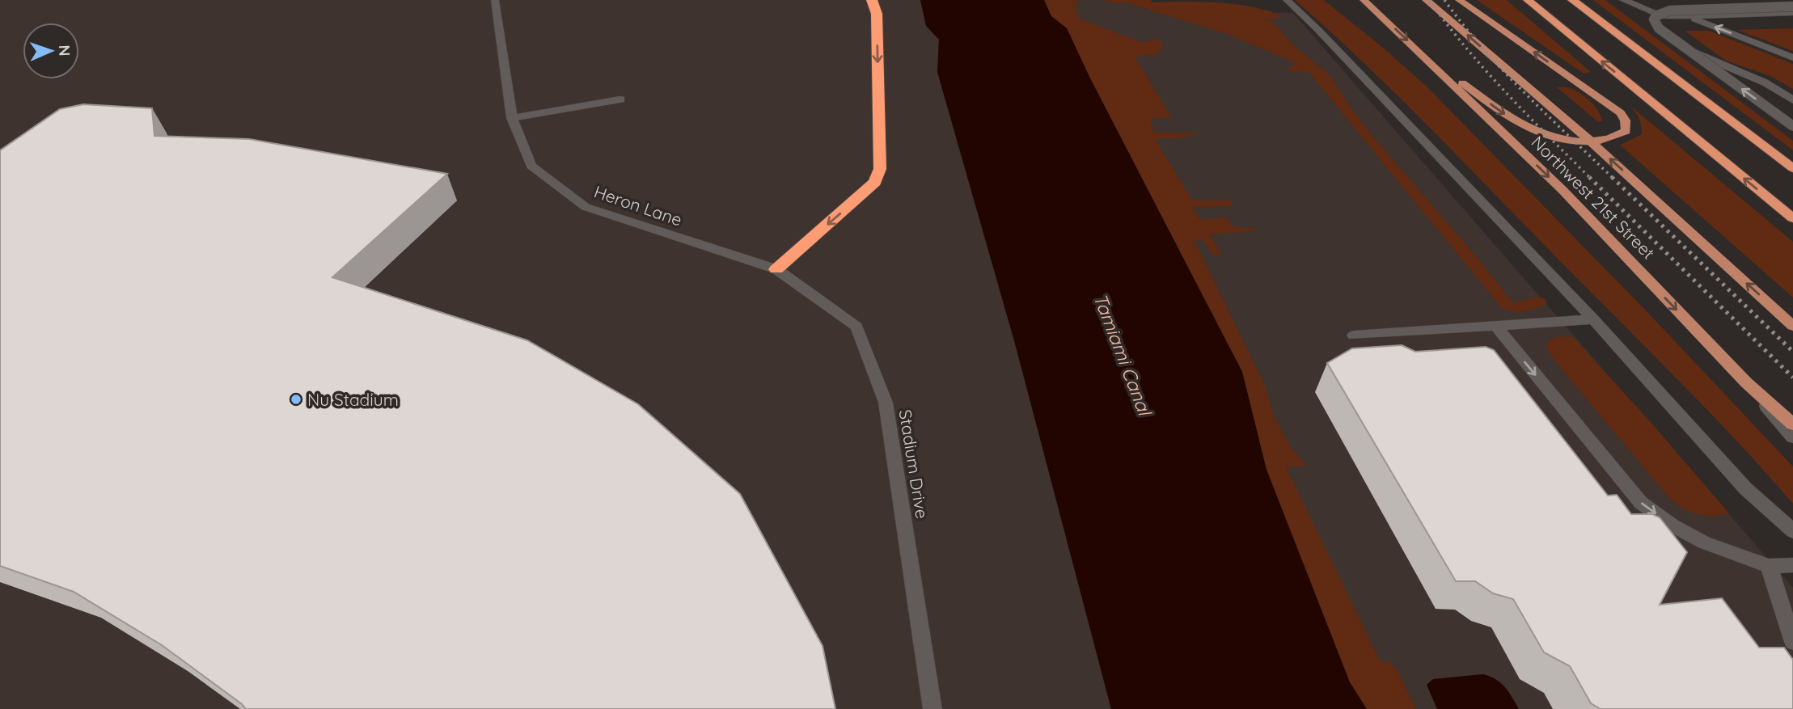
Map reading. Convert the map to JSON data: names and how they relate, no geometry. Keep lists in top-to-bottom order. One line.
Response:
{"streets":{"main road":["Northwest 21st Street"],"street":["Heron Lane","Stadium Drive"]},"crossings":[["Heron Lane","Stadium Drive"]],"water":["Tamiami Canal"],"places":["Nu Stadium"],"north":"right"}
